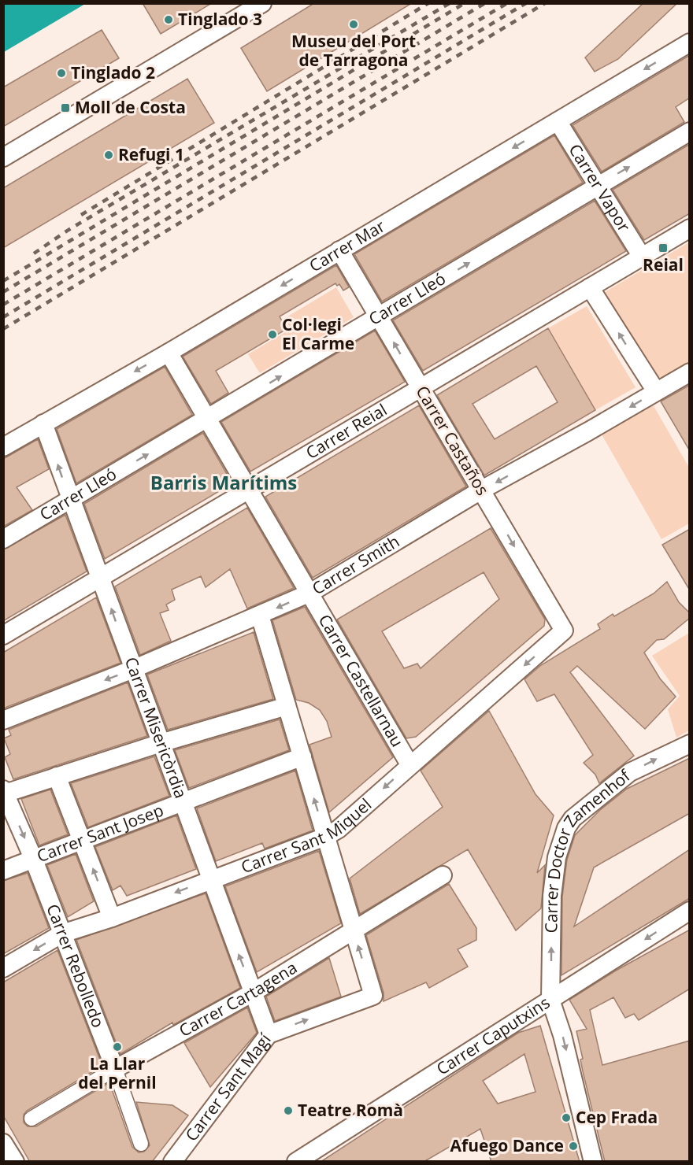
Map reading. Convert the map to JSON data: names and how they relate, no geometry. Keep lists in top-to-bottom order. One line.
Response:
{"streets":{"street":["Carrer Vapor","Carrer Mar","Carrer Lleó","Carrer Reial","Carrer Castaños","Carrer Smith","Carrer Castellarnau","Carrer Misericòrdia","Carrer Sant Josep","Carrer Sant Miquel","Carrer Doctor Zamenhof","Carrer Rebolledo","Carrer Cartagena","Carrer Caputxins","Carrer Sant Magí"]},"crossings":[["Carrer Vapor","Carrer Mar"],["Carrer Vapor","Carrer Lleó"],["Carrer Vapor","Carrer Reial"],["Carrer Mar","Carrer Castaños"],["Carrer Mar","Carrer Castellarnau"],["Carrer Mar","Carrer Misericòrdia"],["Carrer Lleó","Carrer Castaños"],["Carrer Lleó","Carrer Castellarnau"],["Carrer Lleó","Carrer Misericòrdia"],["Carrer Reial","Carrer Castaños"],["Carrer Reial","Carrer Castellarnau"],["Carrer Reial","Carrer Misericòrdia"],["Carrer Castaños","Carrer Smith"],["Carrer Castaños","Carrer Sant Miquel"],["Carrer Smith","Carrer Castellarnau"],["Carrer Smith","Carrer Misericòrdia"],["Carrer Castellarnau","Carrer Sant Miquel"],["Carrer Misericòrdia","Carrer Sant Josep"],["Carrer Misericòrdia","Carrer Sant Miquel"],["Carrer Misericòrdia","Carrer Cartagena"],["Carrer Misericòrdia","Carrer Sant Magí"],["Carrer Sant Josep","Carrer Rebolledo"],["Carrer Sant Miquel","Carrer Rebolledo"],["Carrer Doctor Zamenhof","Carrer Caputxins"],["Carrer Rebolledo","Carrer Cartagena"],["Carrer Cartagena","Carrer Sant Magí"]],"one_way":["Carrer Mar","Carrer Lleó","Carrer Sant Miquel","Carrer Caputxins"],"districts":["Barris Marítims"],"places":{"other":["Tinglado 3","Museu del Port de Tarragona","Tinglado 2","Refugi 1","Col·legi El Carme","La Llar del Pernil","Teatre Romà","Cep Frada","Afuego Dance"],"transit":["Moll de Costa","Reial"]}}
